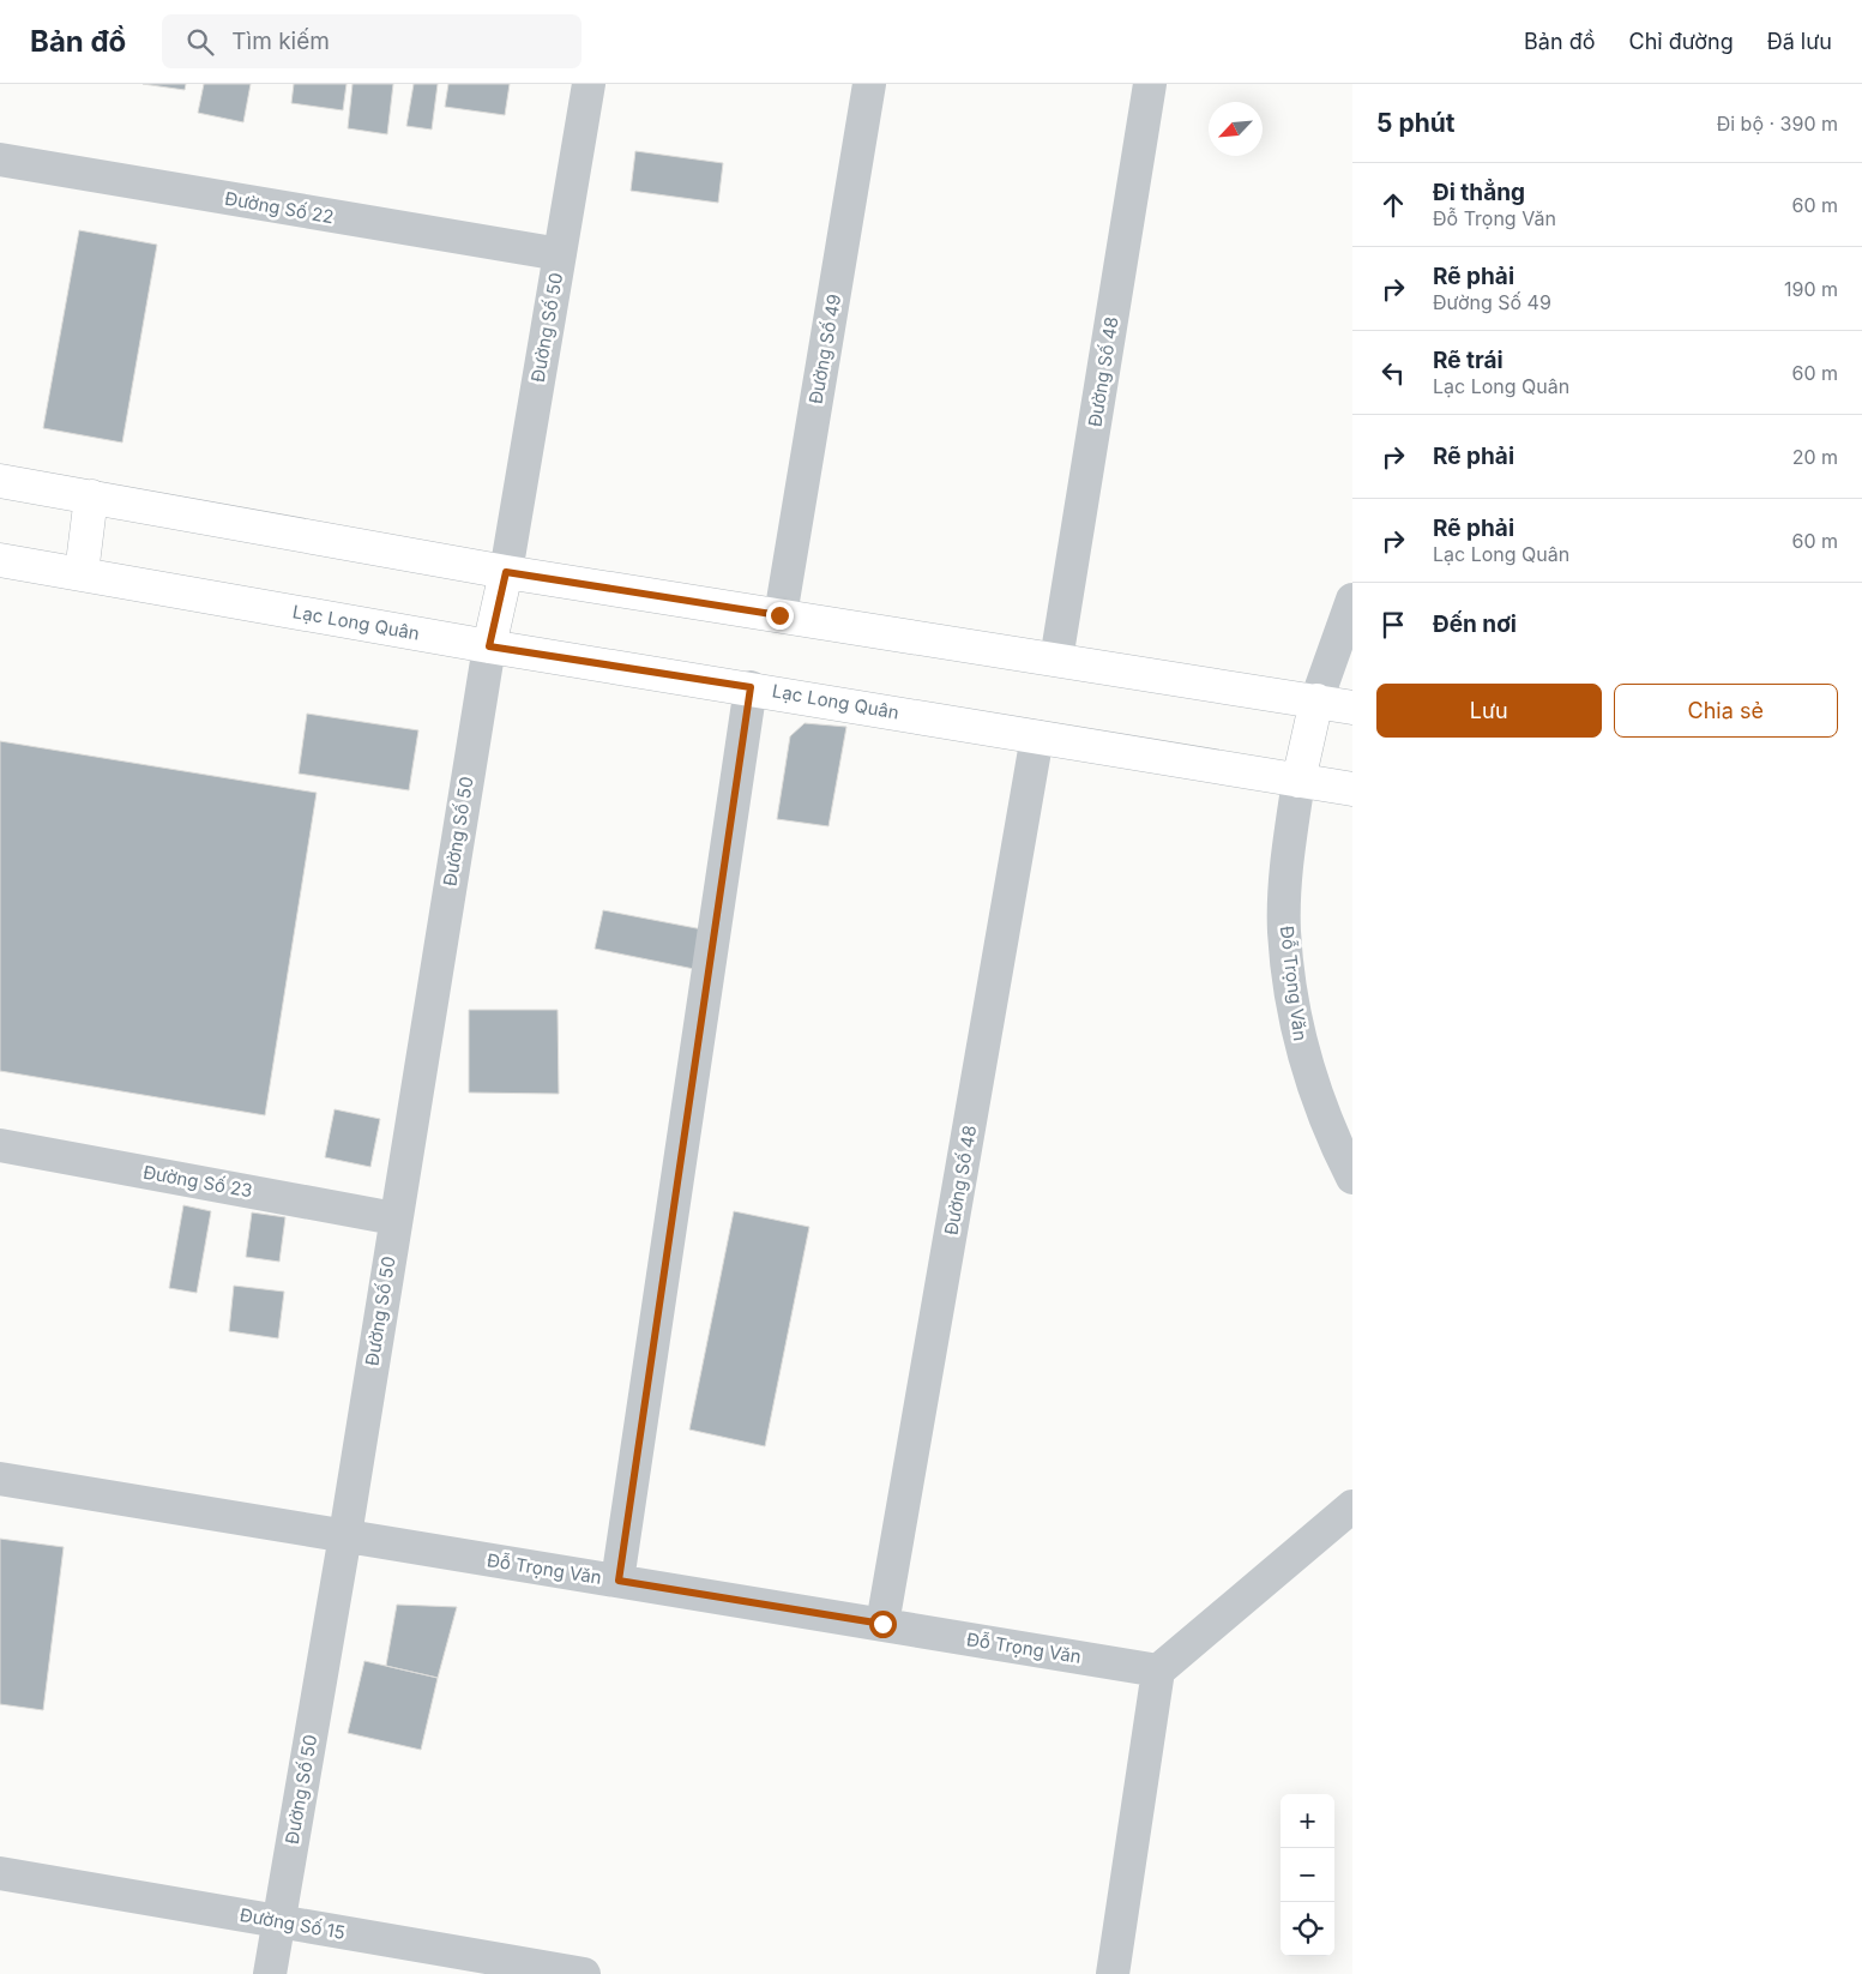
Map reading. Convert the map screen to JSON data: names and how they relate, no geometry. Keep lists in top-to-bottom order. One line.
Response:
{"streets":{"main road":["Lạc Long Quân"],"street":["Đường Số 22","Đường Số 50","Đường Số 49","Đường Số 48","Đỗ Trọng Văn","Đường Số 23","Đường Số 15"]},"crossings":[["Đường Số 22","Đường Số 50"],["Đường Số 50","Lạc Long Quân"],["Đường Số 50","Đỗ Trọng Văn"],["Đường Số 50","Đường Số 23"],["Đường Số 50","Đường Số 15"],["Đường Số 48","Lạc Long Quân"],["Đường Số 48","Đỗ Trọng Văn"],["Lạc Long Quân","Đỗ Trọng Văn"]],"north":"bottom left","page":{"header":"Bản đồ","search":"Tìm kiếm","nav":["Bản đồ","Chỉ đường","Đã lưu"],"heading":["5 phút","Đi bộ · 390 m"],"list":[["Đi thẳng","Đỗ Trọng Văn","60 m"],["Rẽ phải","Đường Số 49","190 m"],["Rẽ trái","Lạc Long Quân","60 m"],["Rẽ phải","20 m"],["Rẽ phải","Lạc Long Quân","60 m"],"Đến nơi"],"buttons":["Lưu","Chia sẻ"],"map_buttons":["+","−"]}}
